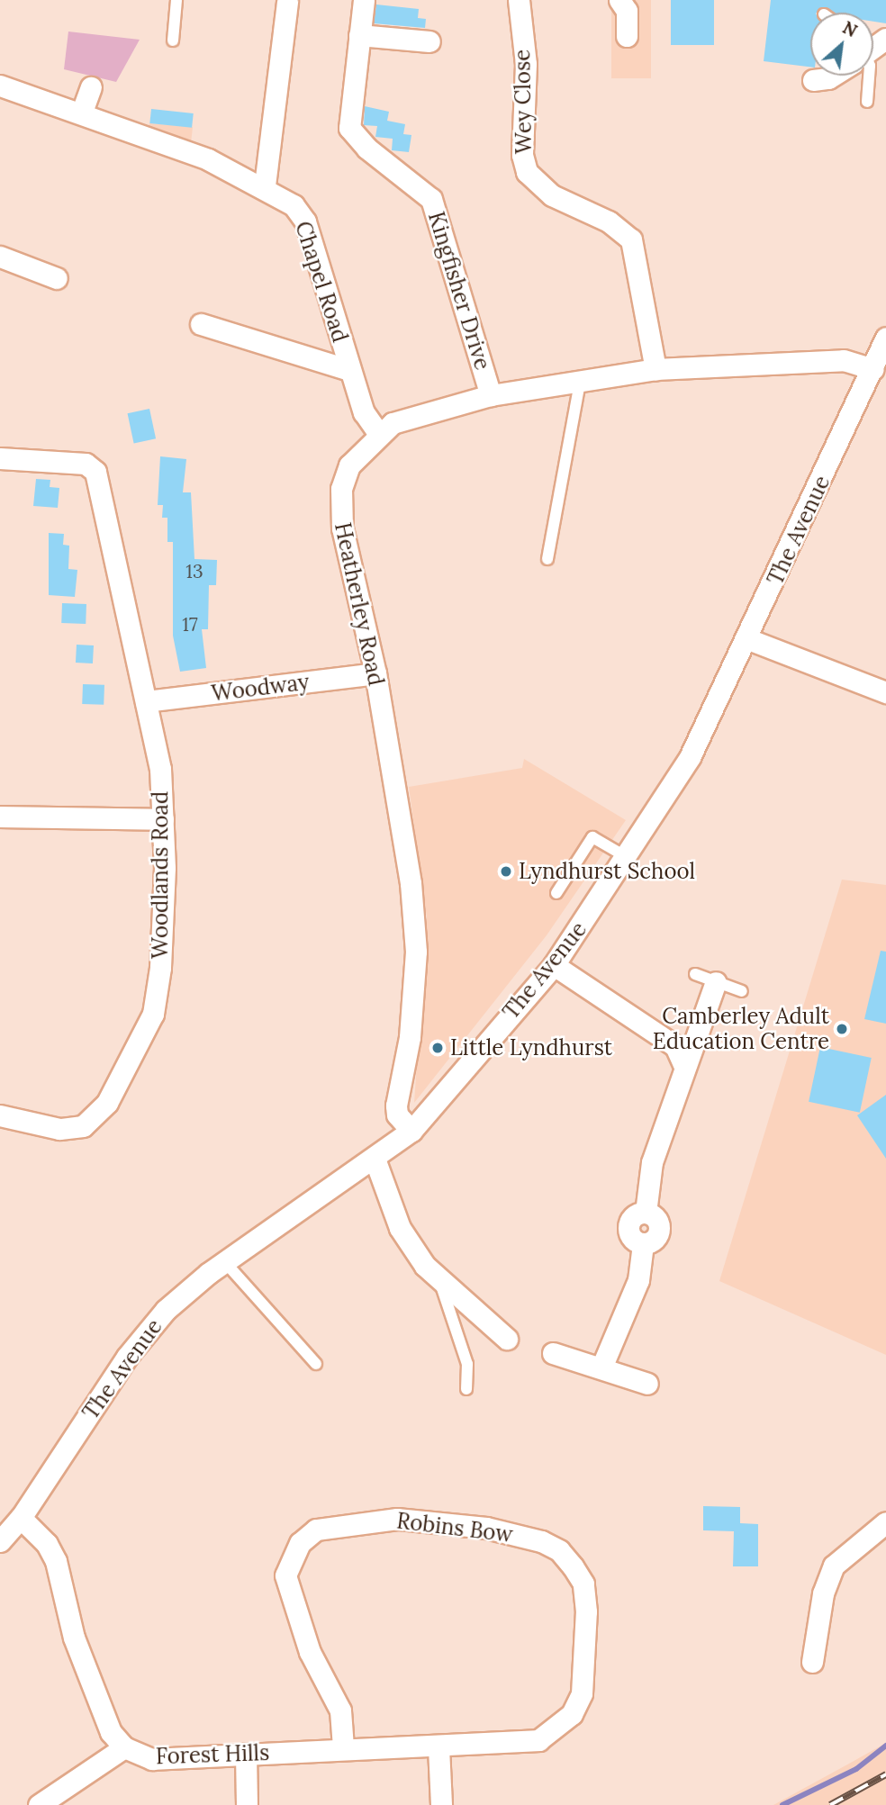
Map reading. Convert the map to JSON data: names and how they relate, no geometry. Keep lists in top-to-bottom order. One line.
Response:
{"streets":{"street":["Wey Close","Chapel Road","Kingfisher Drive","The Avenue","Heatherley Road","Woodway","Woodlands Road","Robins Bow","Forest Hills"]},"crossings":[["Wey Close","Heatherley Road"],["Chapel Road","Heatherley Road"],["Kingfisher Drive","Heatherley Road"],["The Avenue","Heatherley Road"],["The Avenue","Forest Hills"],["Heatherley Road","Woodway"],["Woodway","Woodlands Road"],["Robins Bow","Forest Hills"]],"places":["Lyndhurst School","Camberley Adult Education Centre","Little Lyndhurst"],"house_numbers":["13","17"],"north":"top right"}
